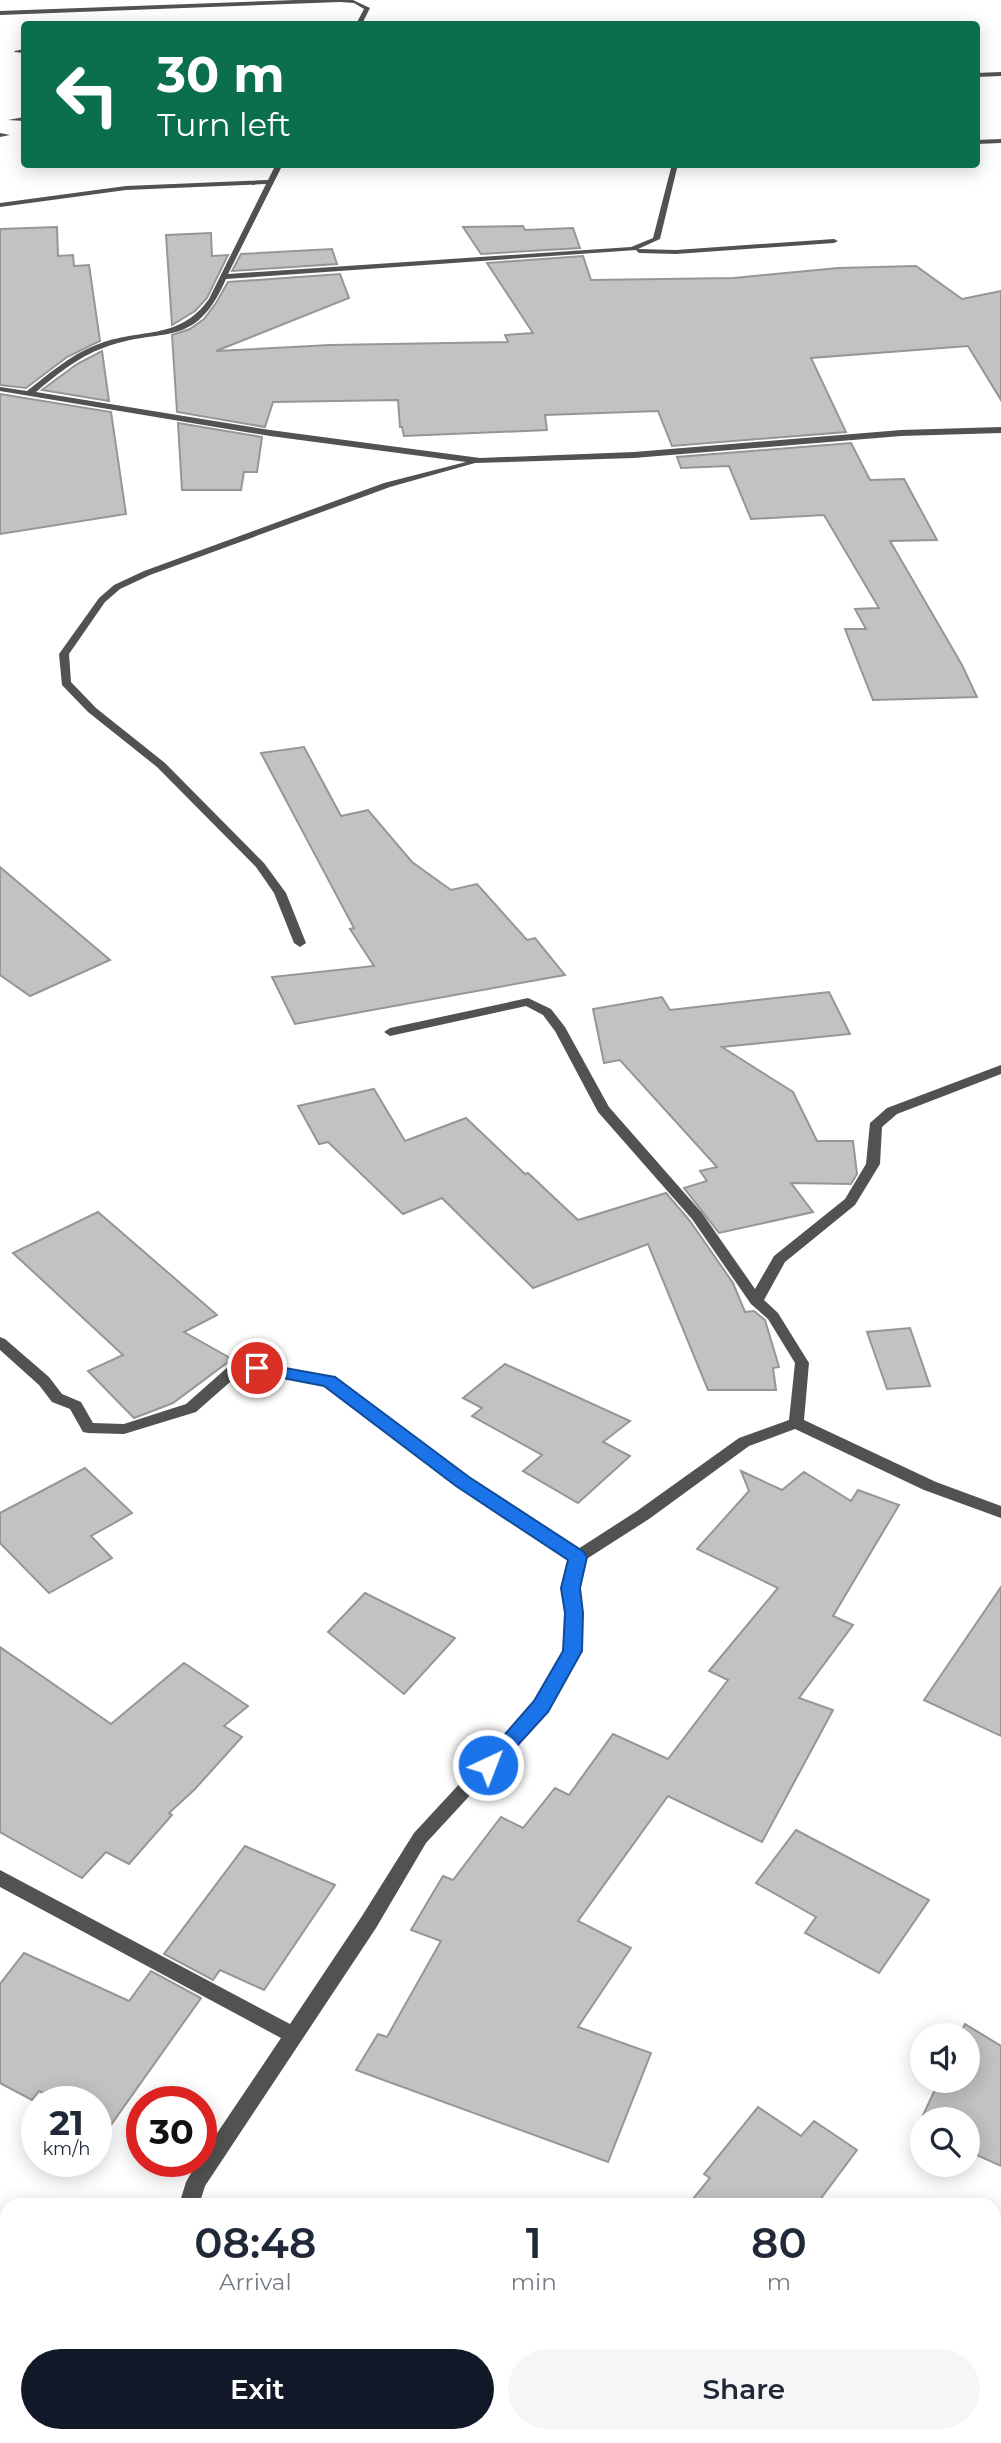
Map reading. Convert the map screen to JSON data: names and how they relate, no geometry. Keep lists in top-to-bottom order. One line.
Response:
{"page":{"turn":["30 m","Turn left"],"speed":"21 km/h","limit":"30","eta":["08:48","Arrival","1","min","80","m"],"buttons":["Exit","Share"]}}
